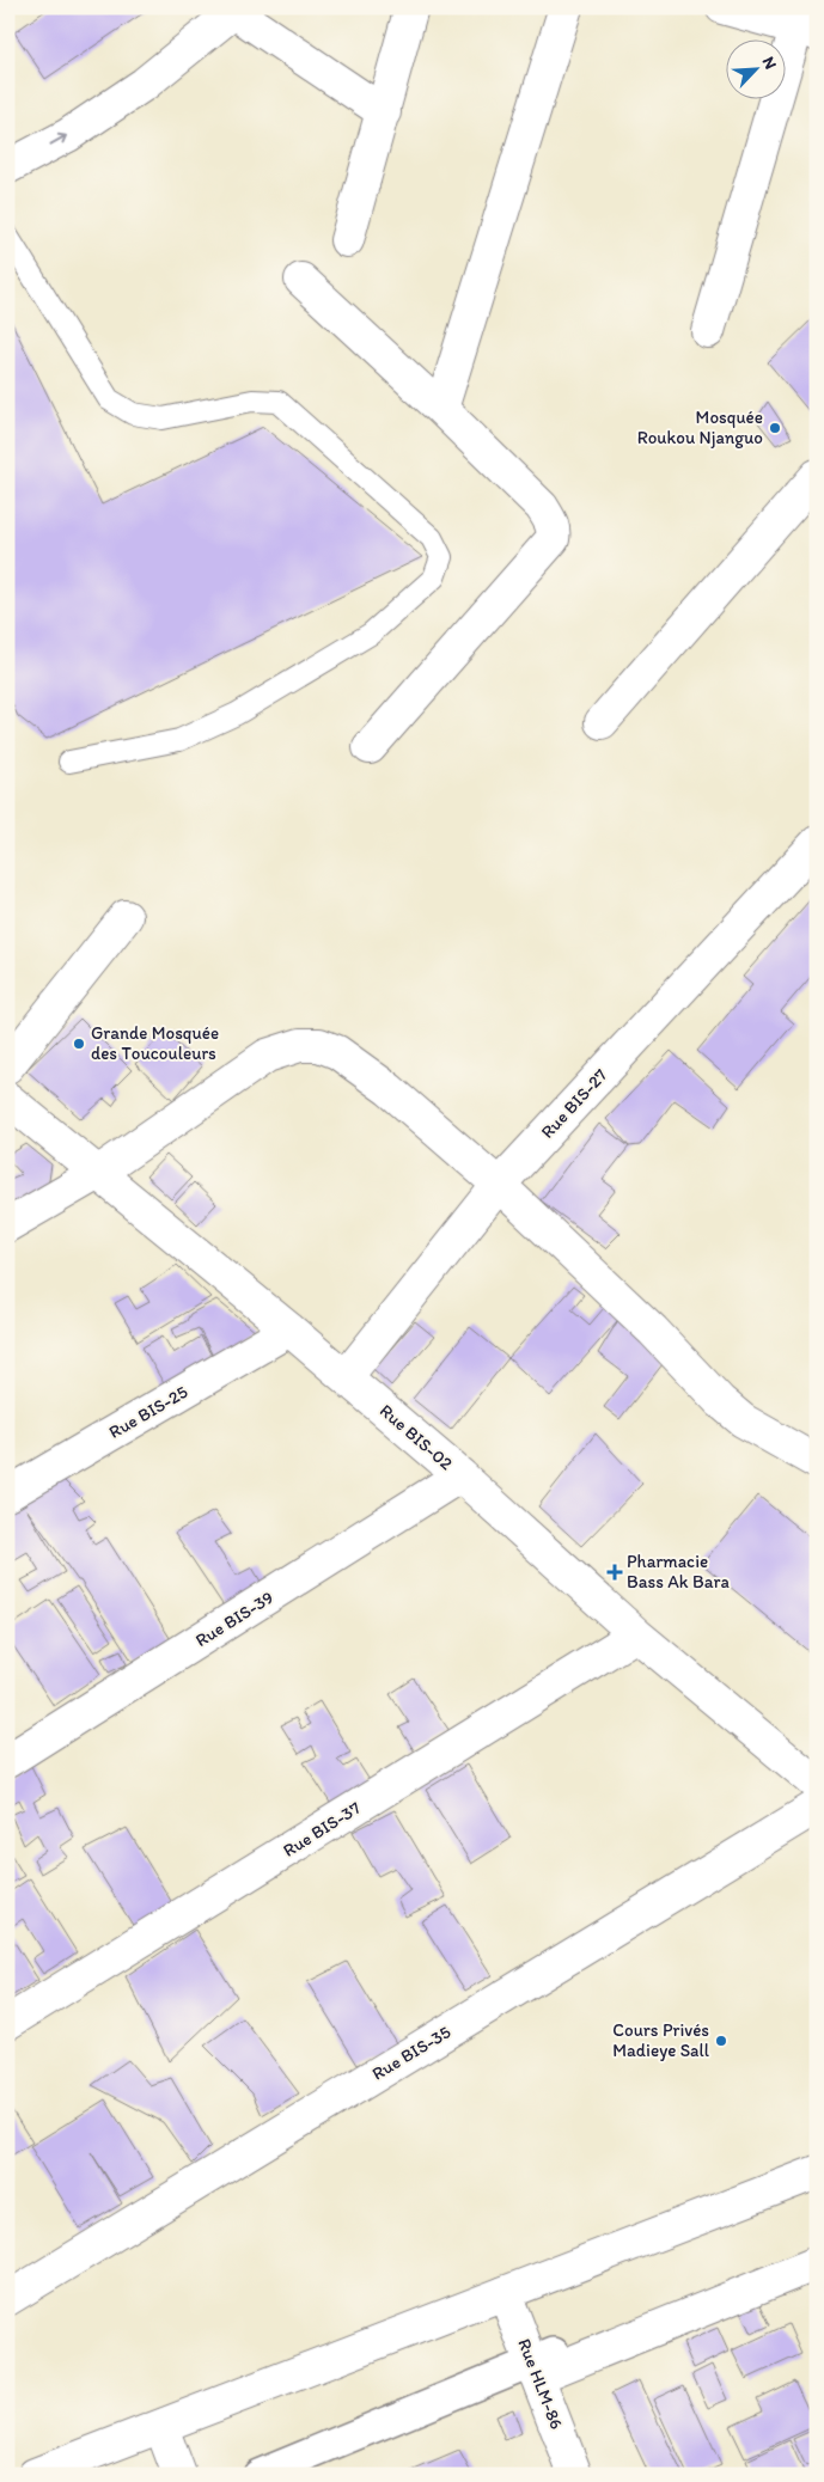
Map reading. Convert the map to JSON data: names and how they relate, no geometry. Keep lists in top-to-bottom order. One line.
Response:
{"streets":{"street":["Rue BIS-27","Rue BIS-25","Rue BIS-02","Rue BIS-39","Rue BIS-37","Rue BIS-35","Rue HLM-86"]},"crossings":[["Rue BIS-27","Rue BIS-02"],["Rue BIS-25","Rue BIS-02"],["Rue BIS-02","Rue BIS-39"],["Rue BIS-02","Rue BIS-37"]],"places":{"other":["Mosquée Roukou Njanguo","Grande Mosquée des Toucouleurs","Cours Privés Madieye Sall"],"health":["Pharmacie Bass Ak Bara"]},"north":"top right"}
